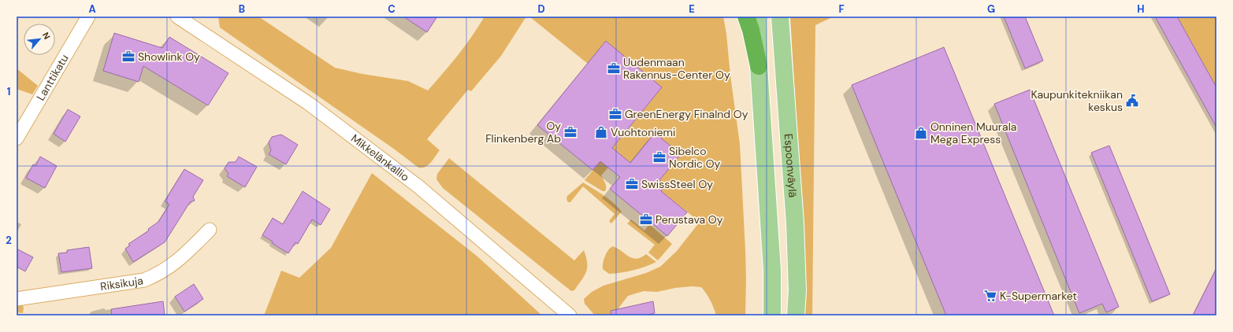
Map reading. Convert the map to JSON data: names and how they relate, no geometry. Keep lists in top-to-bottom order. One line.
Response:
{"streets":{"main road":["Espoonväylä"],"street":["Lanttikatu","Mikkelänkallio","Riksikuja"]},"places":{"office":["Showlink Oy","Uudenmaan Rakennus-Center Oy","GreenEnergy Finalnd Oy","Oy Flinkenberg Ab","Sibelco Nordic Oy","SwissSteel Oy","Perustava Oy"],"public building":["Kaupunkitekniikan keskus"],"shop":["Vuohtoniemi","Onninen Muurala Mega Express"],"supermarket":["K-Supermarket"]},"north":"top right","grid":{"columns":["A","B","C","D","E","F","G","H"],"rows":["1","2"]}}
